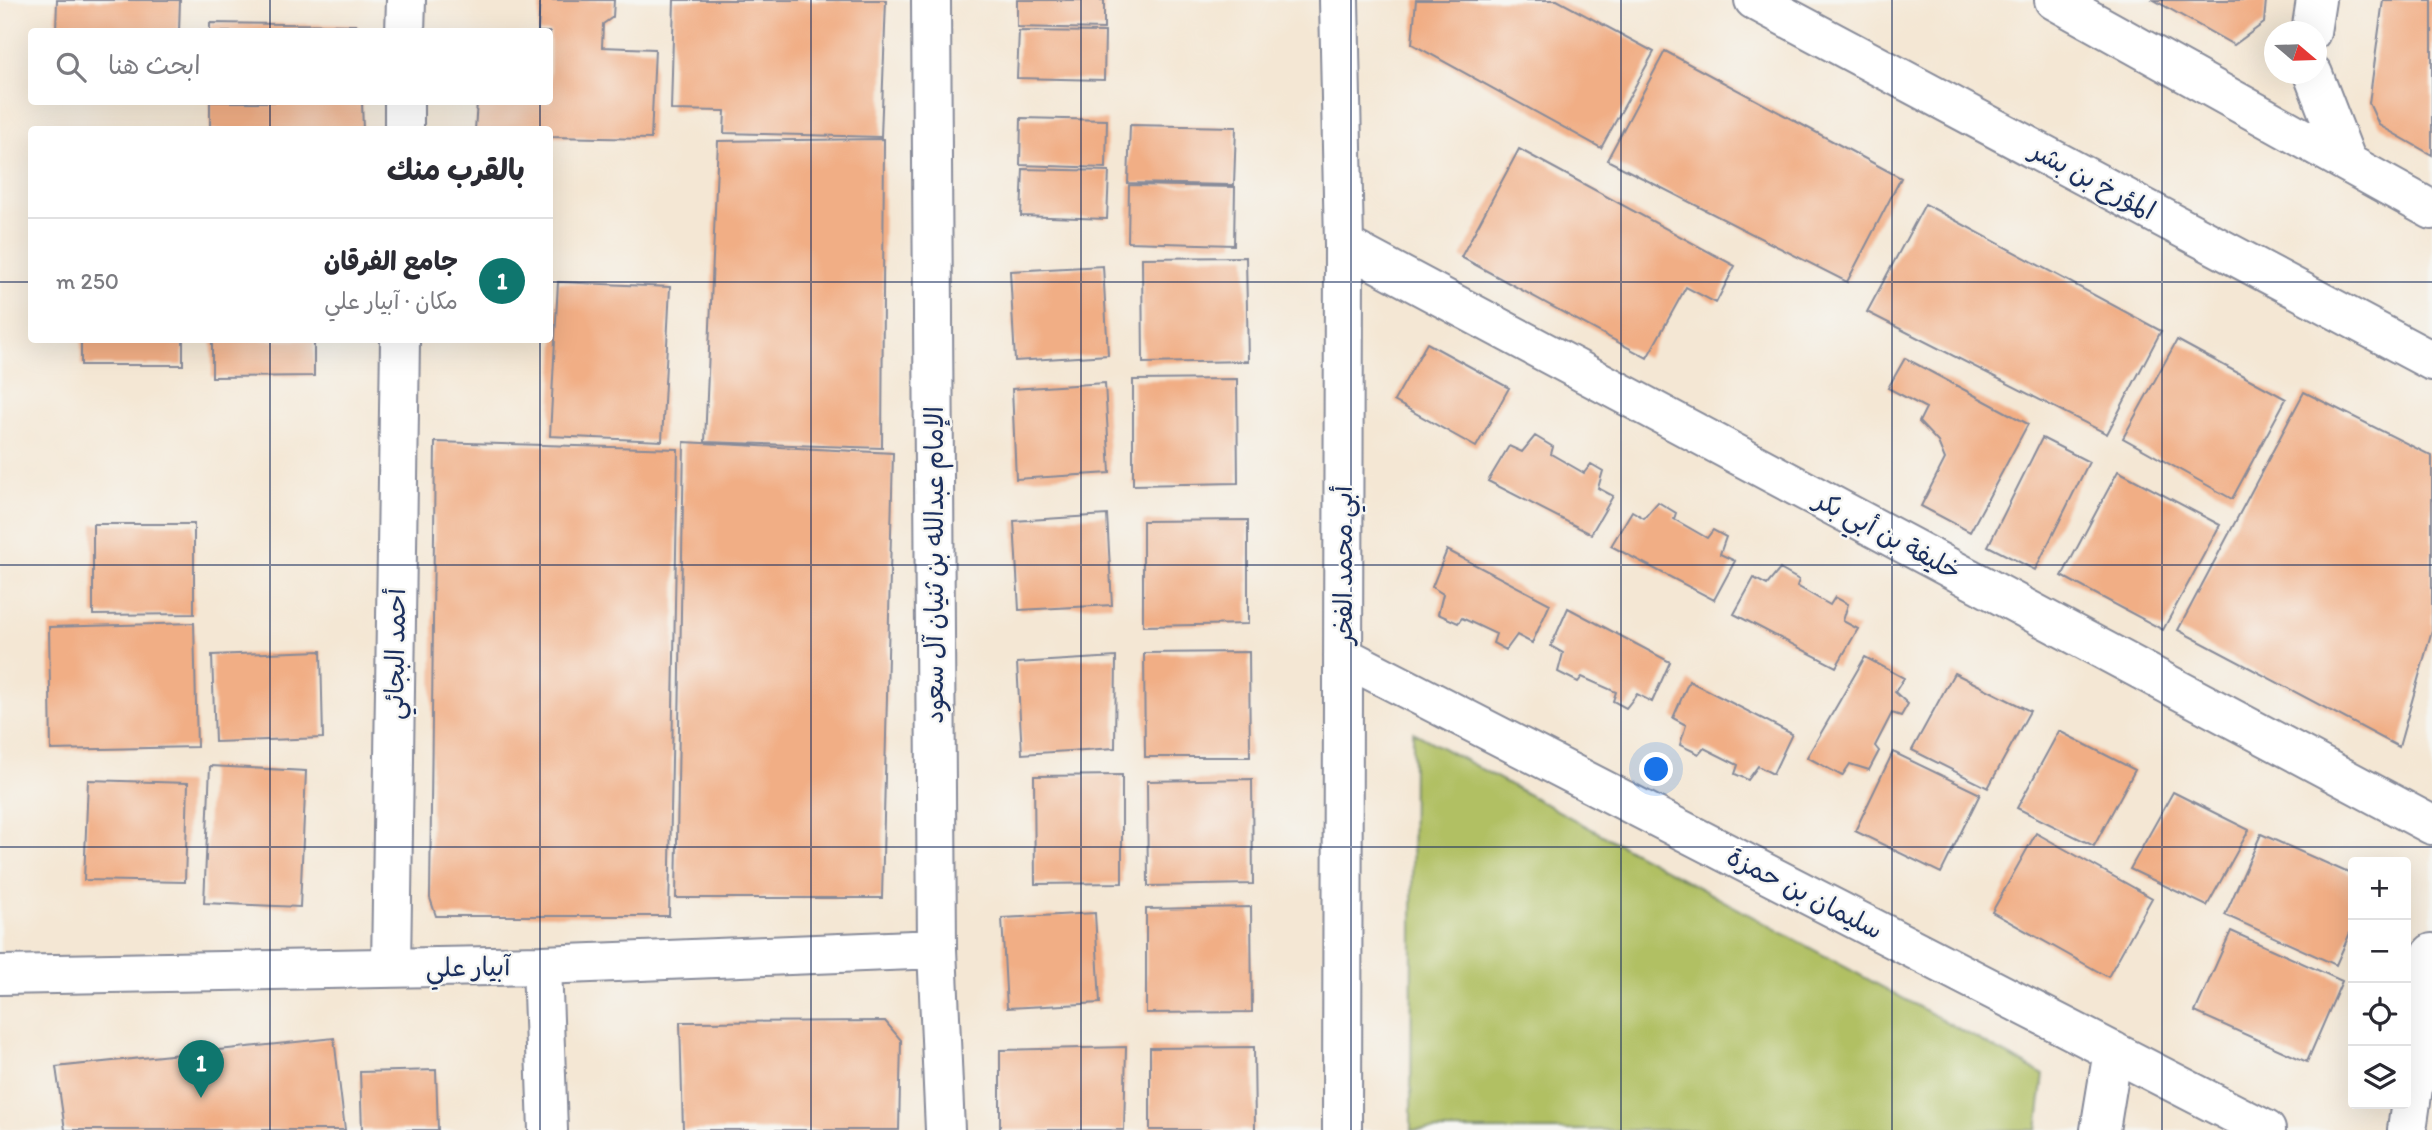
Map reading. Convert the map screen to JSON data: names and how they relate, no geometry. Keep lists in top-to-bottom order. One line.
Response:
{"streets":{"street":["المؤرخ بن بشر","خليفة بن أبي بكر","الإمام عبدالله بن ثنيان آل سعود","أبي محمد الفخر","أحمد البجائي","سليمان بن حمزة","آبيار علي"]},"crossings":[["خليفة بن أبي بكر","أبي محمد الفخر"],["الإمام عبدالله بن ثنيان آل سعود","آبيار علي"],["أبي محمد الفخر","سليمان بن حمزة"],["أحمد البجائي","آبيار علي"]],"north":"right","page":{"search":"ابحث هنا","heading":"بالقرب منك","list":[{"mark":"1","name":"جامع الفرقان","note":"مكان · آبيار علي","value":"250 m"}],"map_buttons":["+","−"],"pins":"1"}}
